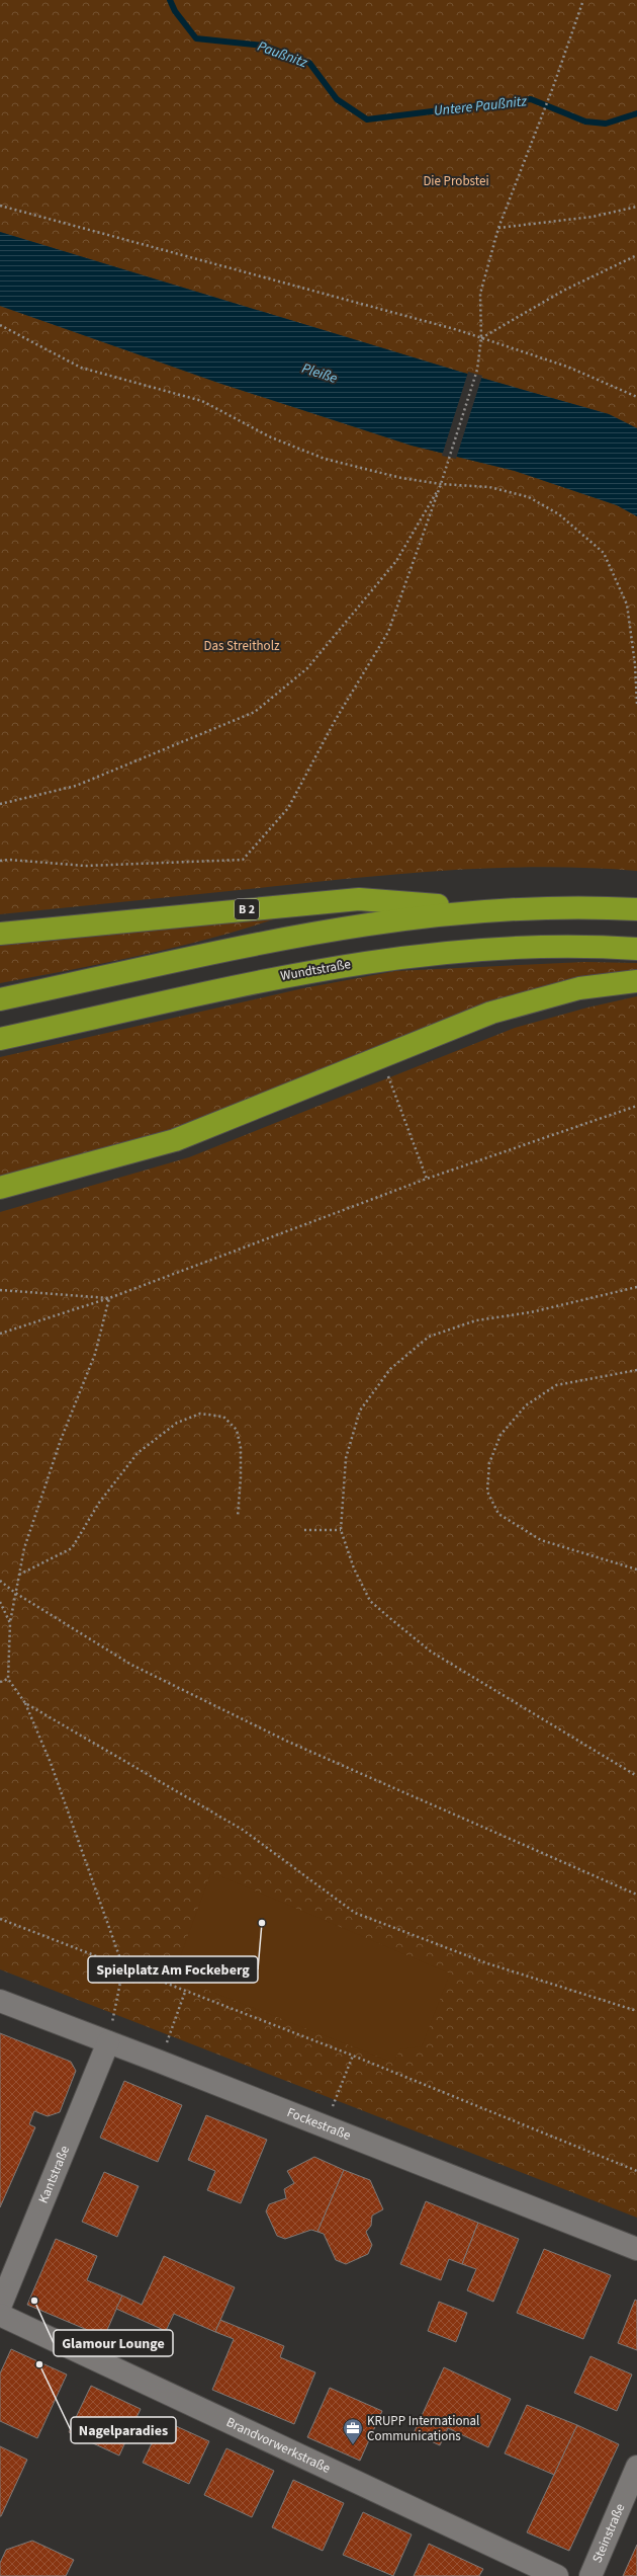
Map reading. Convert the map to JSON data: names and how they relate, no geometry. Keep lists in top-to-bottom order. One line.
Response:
{"streets":{"highway":["B 2","Wundtstraße"],"street":["Fockestraße","Kantstraße","Brandvorwerkstraße","Steinstraße"]},"crossings":[["Fockestraße","Kantstraße"]],"water":["Paußnitz","Untere Paußnitz","Pleiße"],"parks":["Die Probstei","Das Streitholz"],"places":{"other":["Spielplatz Am Fockeberg","Glamour Lounge","Nagelparadies"],"office":["KRUPP International Communications"]}}
